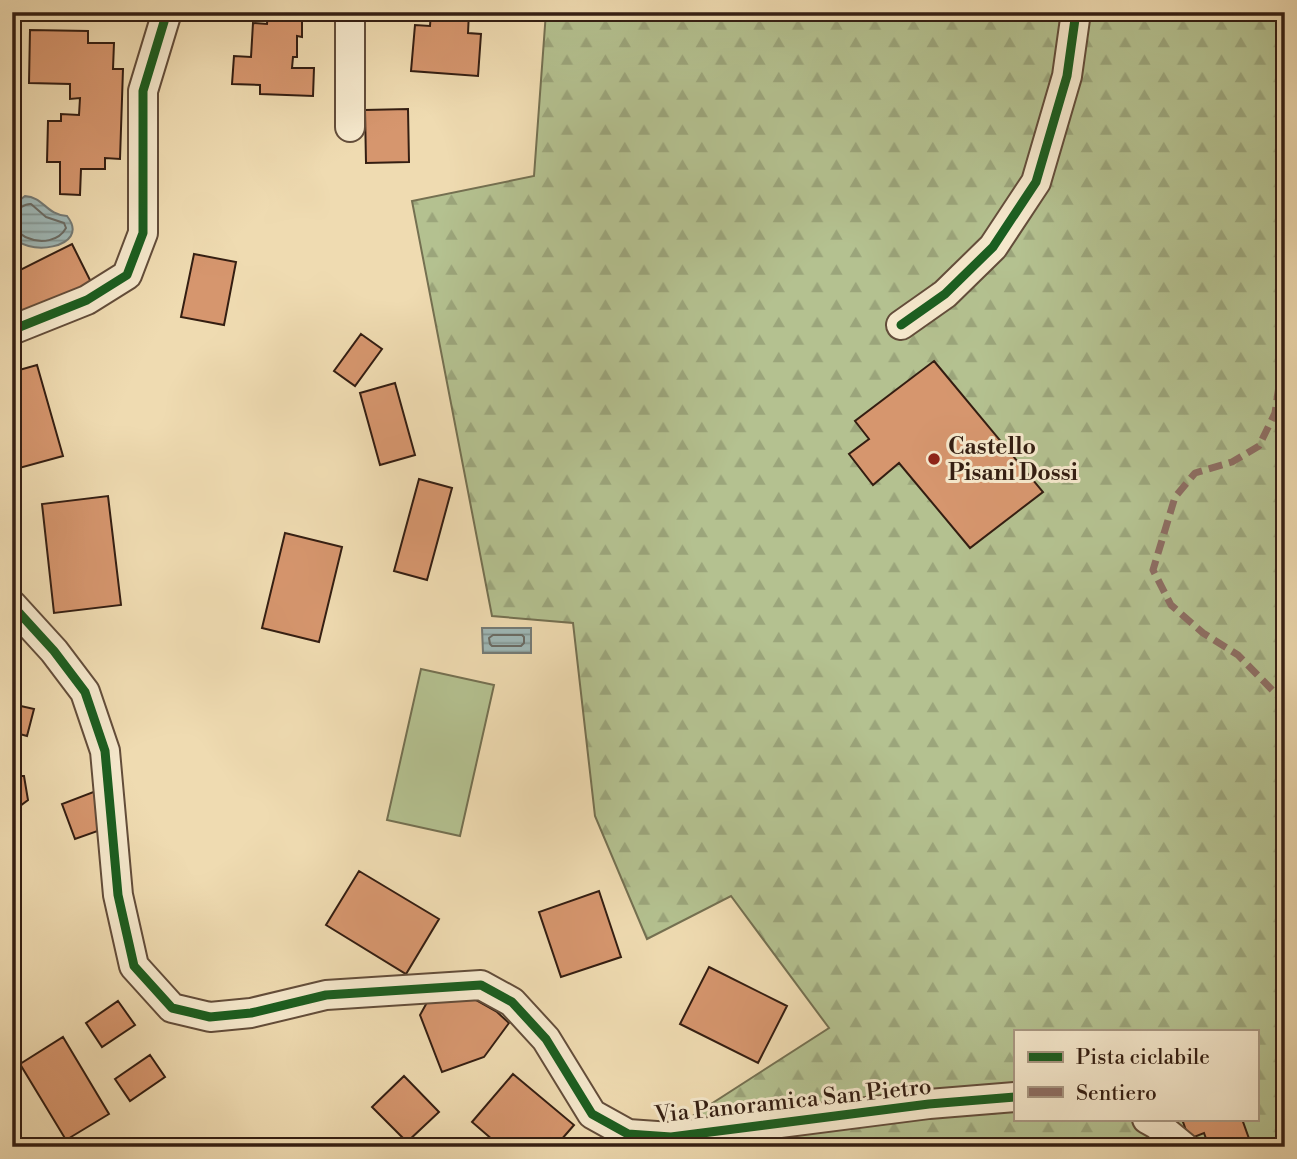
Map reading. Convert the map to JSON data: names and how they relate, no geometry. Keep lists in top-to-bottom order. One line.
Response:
{"streets":{"street":["Via Panoramica San Pietro"]},"places":["Castello Pisani Dossi"],"legend":["Pista ciclabile","Sentiero"]}
